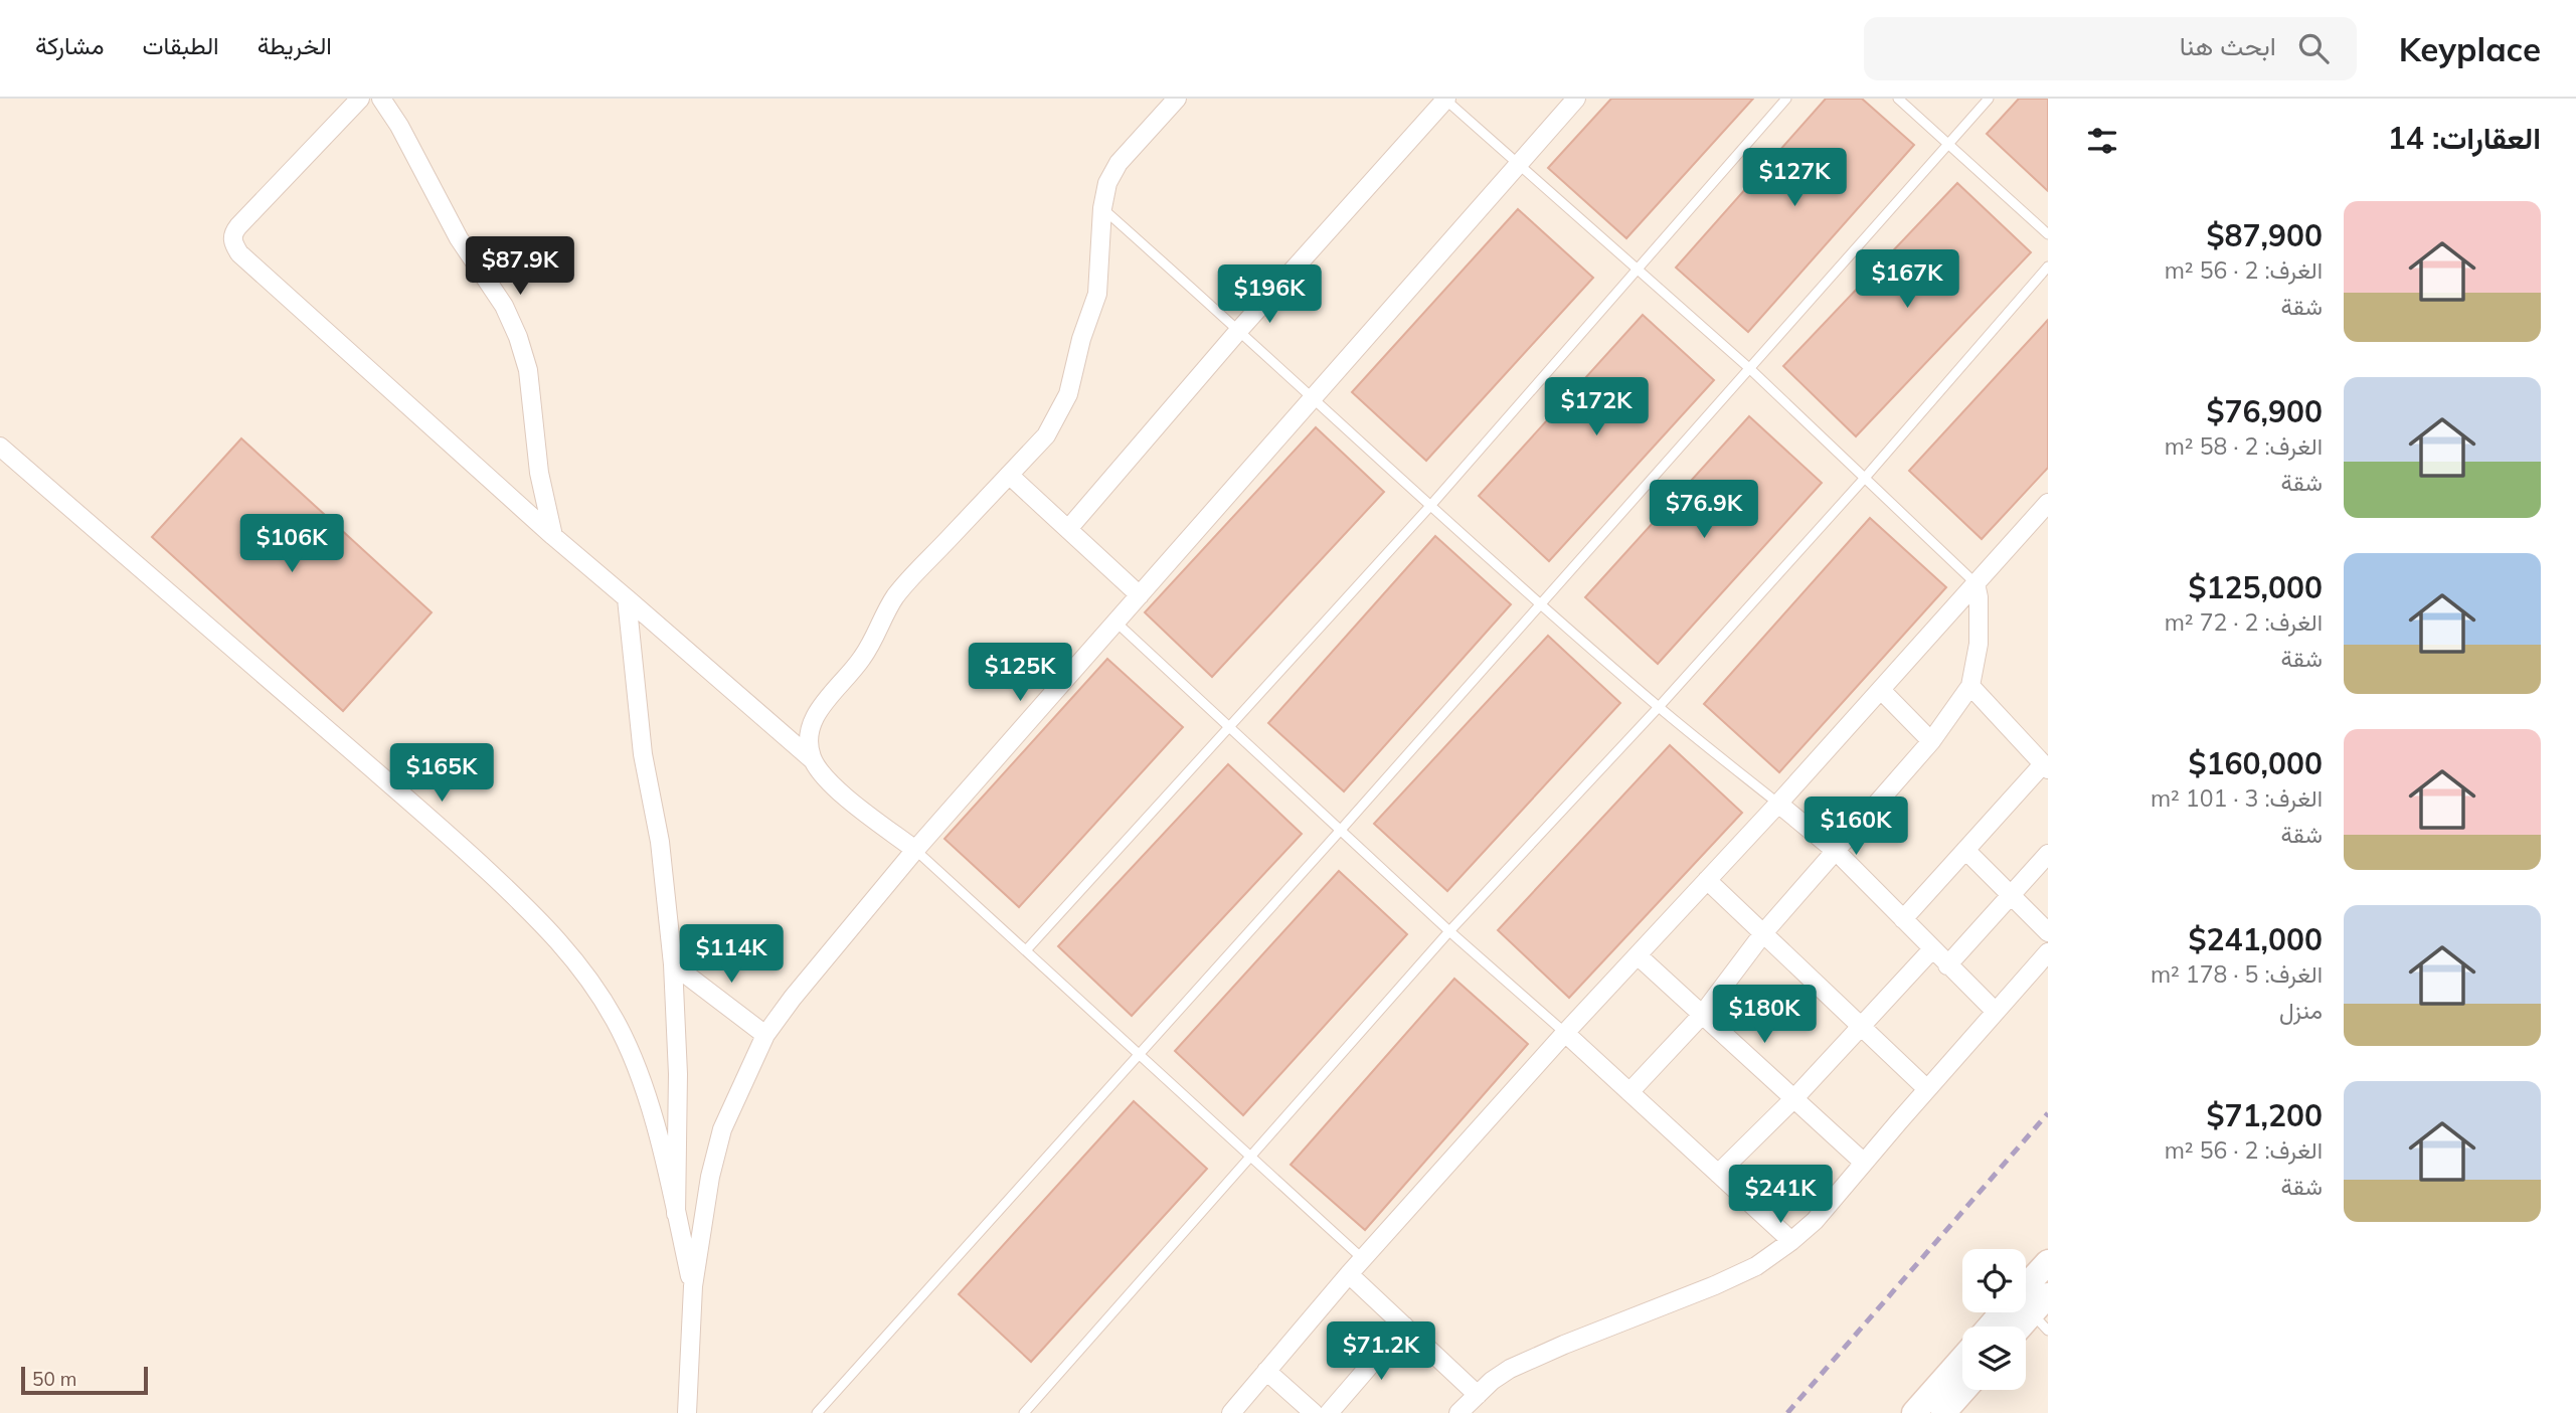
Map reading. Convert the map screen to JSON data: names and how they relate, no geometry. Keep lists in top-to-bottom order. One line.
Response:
{"scale_bar":"50 m","page":{"header":"Keyplace","search":"ابحث هنا","nav":["الخريطة","الطبقات","مشاركة"],"heading":"العقارات: 14","price":["$127K","$87.9K","$167K","$196K","$172K","$76.9K","$106K","$125K","$165K","$160K","$114K","$180K","$241K","$71.2K"],"list":[{"name":"$87,900","note":"الغرف: 2 · 56 m² · شقة"},{"name":"$76,900","note":"الغرف: 2 · 58 m² · شقة"},{"name":"$125,000","note":"الغرف: 2 · 72 m² · شقة"},{"name":"$160,000","note":"الغرف: 3 · 101 m² · شقة"},{"name":"$241,000","note":"الغرف: 5 · 178 m² · منزل"},{"name":"$71,200","note":"الغرف: 2 · 56 m² · شقة"}],"scale":"50 m"}}
